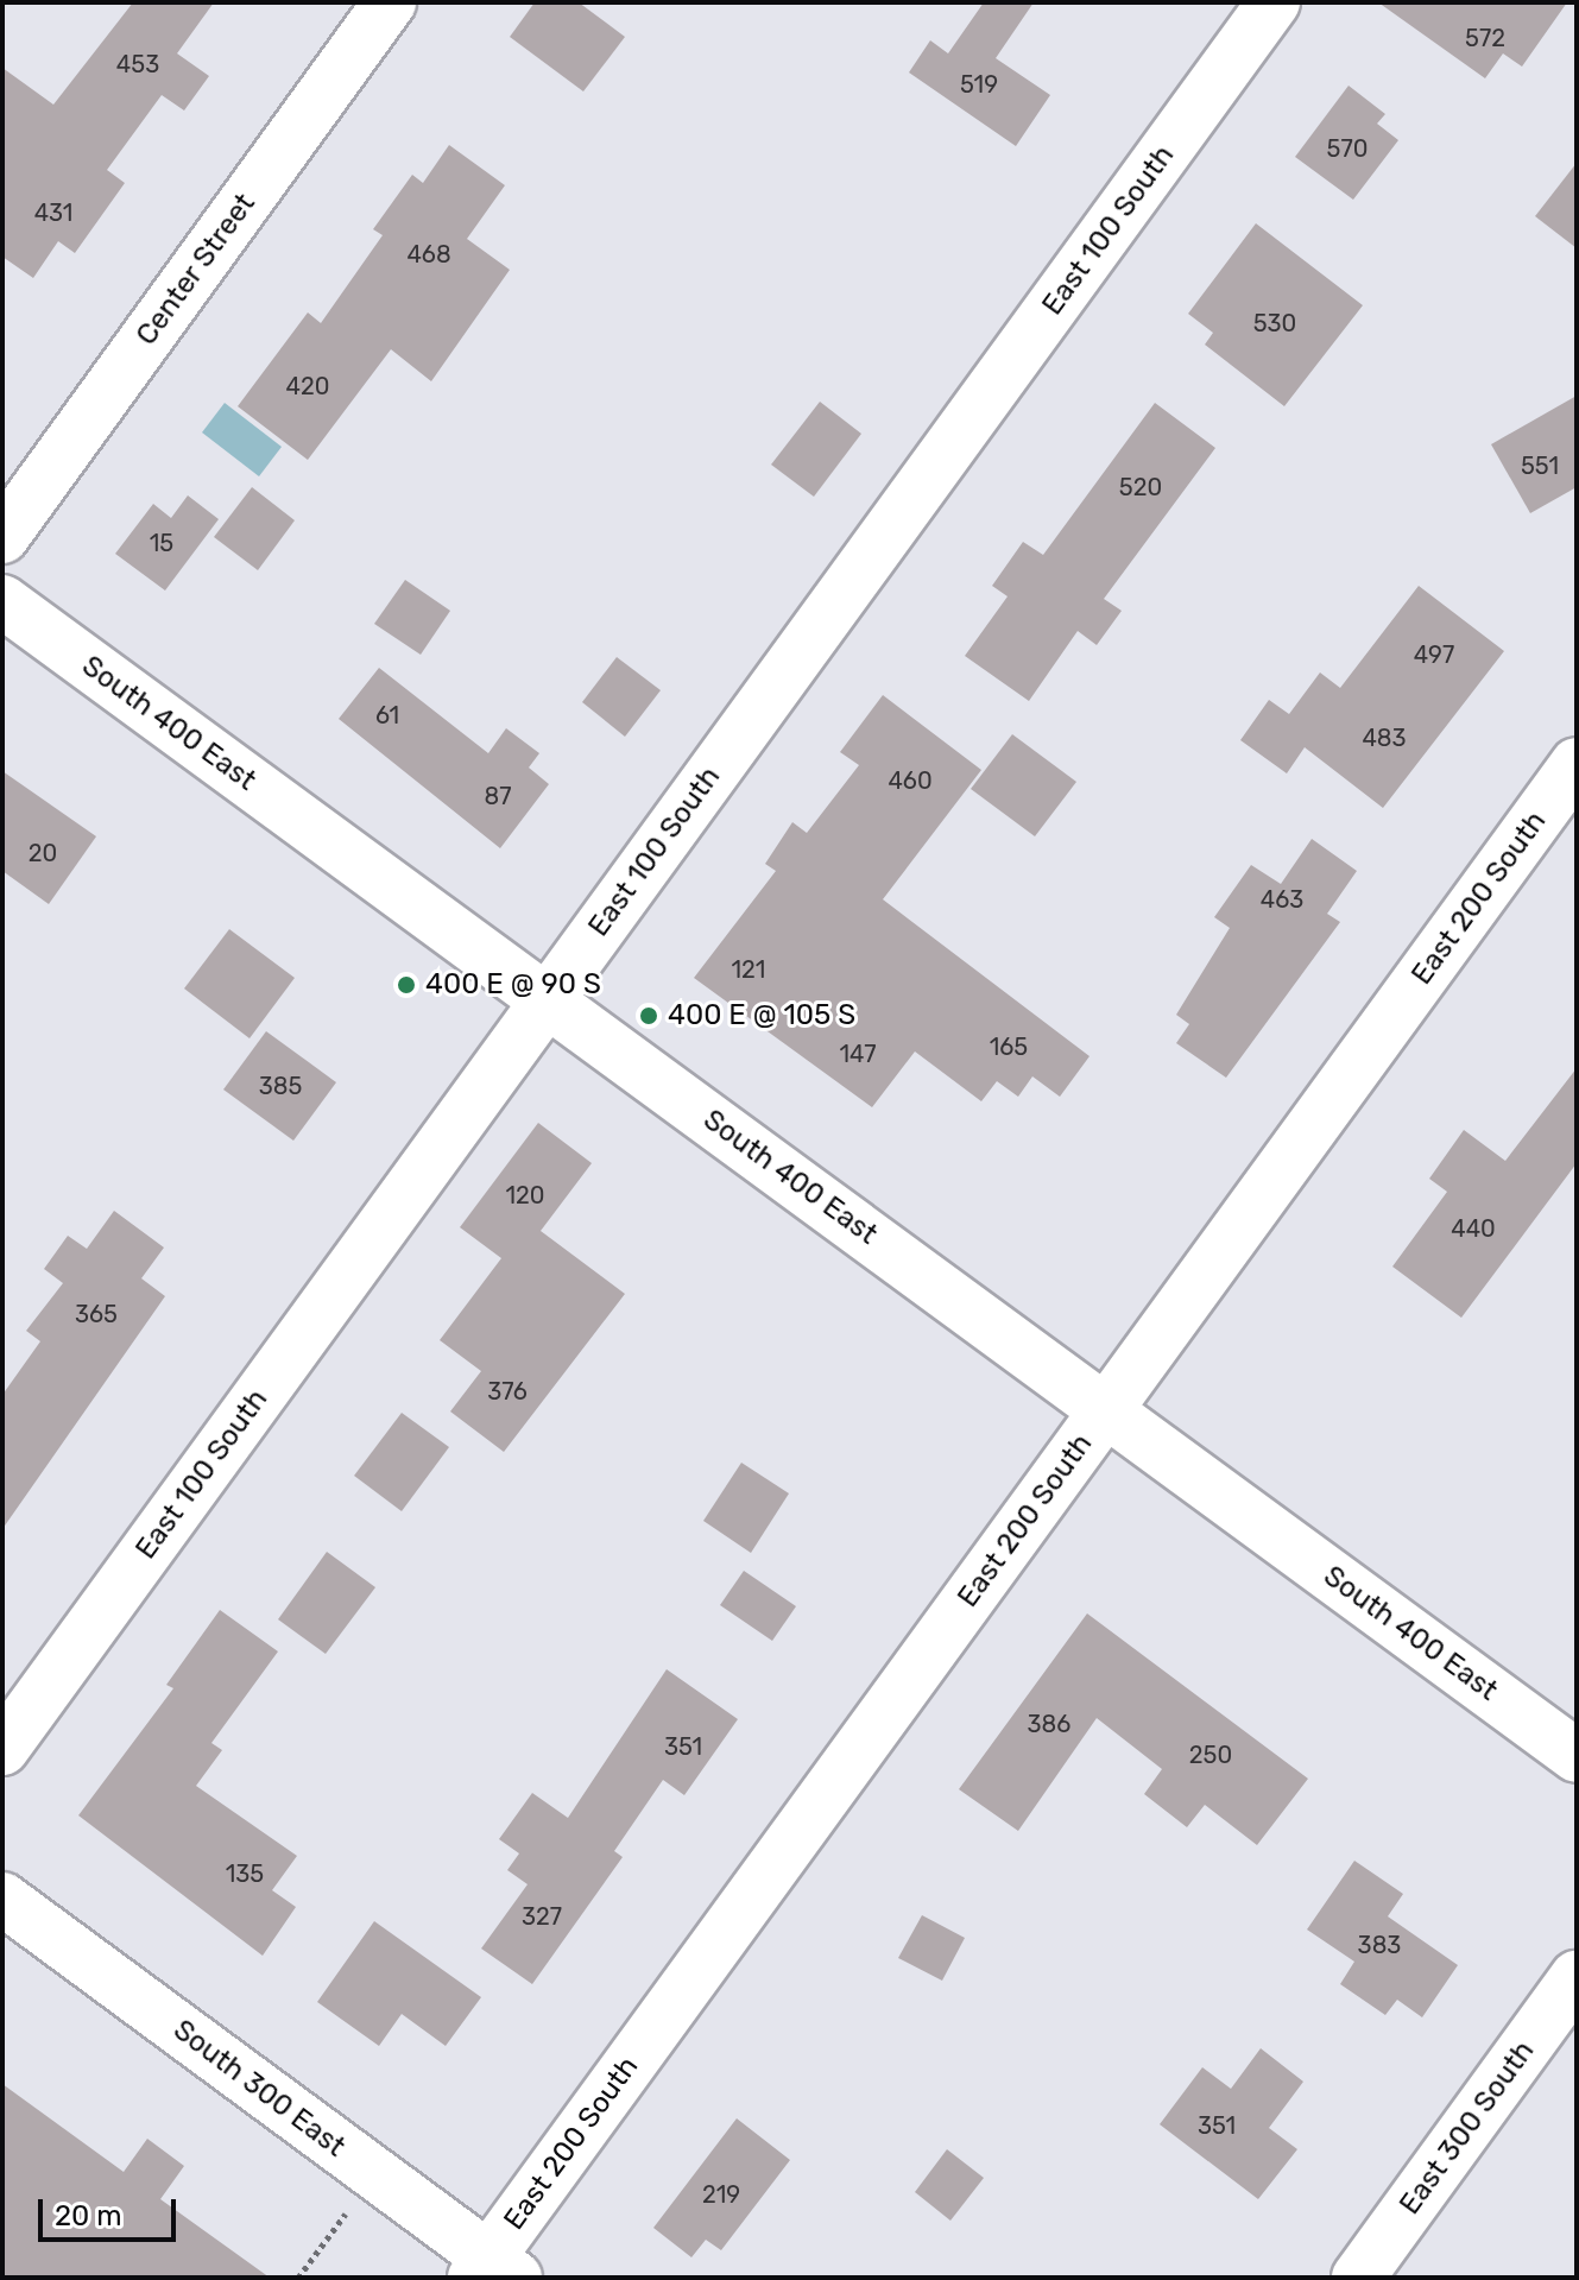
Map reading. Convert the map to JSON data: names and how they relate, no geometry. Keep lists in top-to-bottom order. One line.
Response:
{"streets":{"street":["East 100 South","Center Street","South 400 East","East 200 South","South 300 East","East 300 South"]},"crossings":[["East 100 South","South 400 East"],["South 400 East","East 200 South"],["East 200 South","South 300 East"]],"places":["400 E @ 90 S","400 E @ 105 S"],"house_numbers":["572","453","519","570","431","468","530","420","551","520","15","497","61","483","460","87","20","463","121","165","147","385","120","440","365","376","386","351","250","135","327","383","351","219"],"scale_bar":"20 m"}
